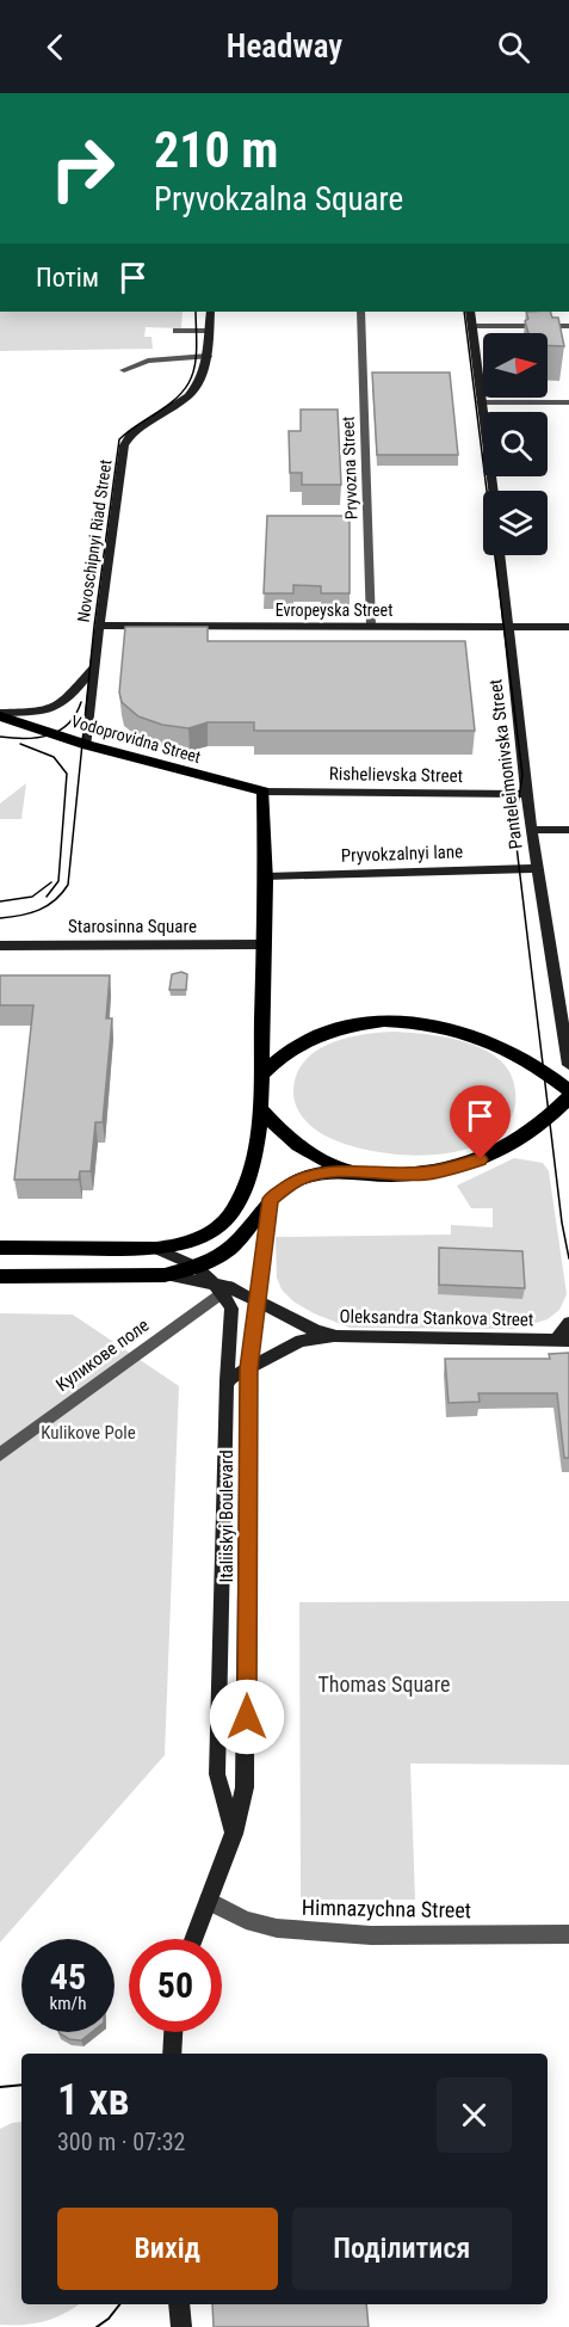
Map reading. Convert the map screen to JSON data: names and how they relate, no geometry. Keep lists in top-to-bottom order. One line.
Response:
{"streets":{"main road":["Novoschipnyi Riad Street","Evropeyska Street","Vodoprovidna Street","Panteleimonivska Street","Rishelievska Street","Pryvokzalnyi lane","Starosinna Square","Oleksandra Stankova Street","Italiiskyi Boulevard"],"street":["Pryvozna Street","Куликове поле","Himnazychna Street"]},"crossings":[["Pryvozna Street","Evropeyska Street"],["Novoschipnyi Riad Street","Evropeyska Street"],["Novoschipnyi Riad Street","Vodoprovidna Street"],["Evropeyska Street","Panteleimonivska Street"],["Vodoprovidna Street","Rishelievska Street"],["Panteleimonivska Street","Rishelievska Street"],["Panteleimonivska Street","Pryvokzalnyi lane"],["Oleksandra Stankova Street","Куликове поле"],["Oleksandra Stankova Street","Italiiskyi Boulevard"],["Куликове поле","Italiiskyi Boulevard"],["Italiiskyi Boulevard","Himnazychna Street"]],"parks":["Kulikove Pole","Thomas Square"],"north":"right","page":{"header":"Headway","turn":["210 m","Pryvokzalna Square"],"then":"Потім","speed":"45 km/h","limit":"50","heading":["1 хв","300 m · 07:32"],"buttons":["Вихід","Поділитися"]}}
